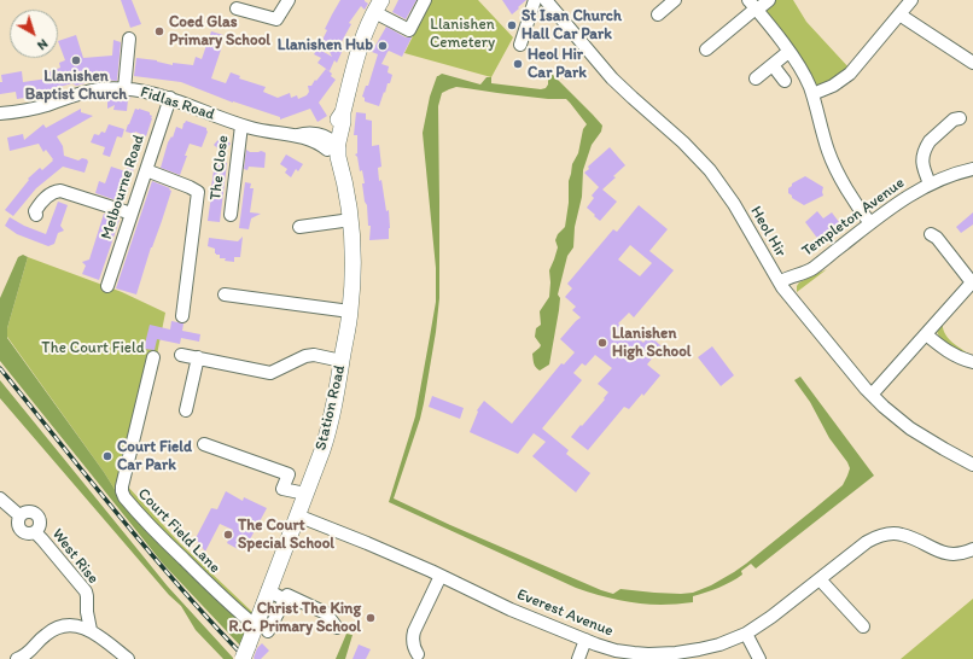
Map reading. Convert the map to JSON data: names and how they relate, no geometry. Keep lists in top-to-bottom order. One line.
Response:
{"streets":{"main road":["Station Road"],"street":["Fidlas Road","The Close","Melbourne Road","Templeton Avenue","Heol Hir","Court Field Lane","West Rise","Everest Avenue"]},"crossings":[["Fidlas Road","The Close"],["Fidlas Road","Melbourne Road"],["Fidlas Road","Station Road"],["Templeton Avenue","Heol Hir"],["Station Road","Court Field Lane"],["Station Road","Everest Avenue"]],"parks":["Llanishen Cemetery","The Court Field"],"places":["St Isan Church Hall Car Park","Coed Glas Primary School","Llanishen Hub","Llanishen Baptist Church","Heol Hir Car Park","Llanishen High School","Court Field Car Park","The Court Special School","Christ The King R.C. Primary School"],"north":"bottom right"}
